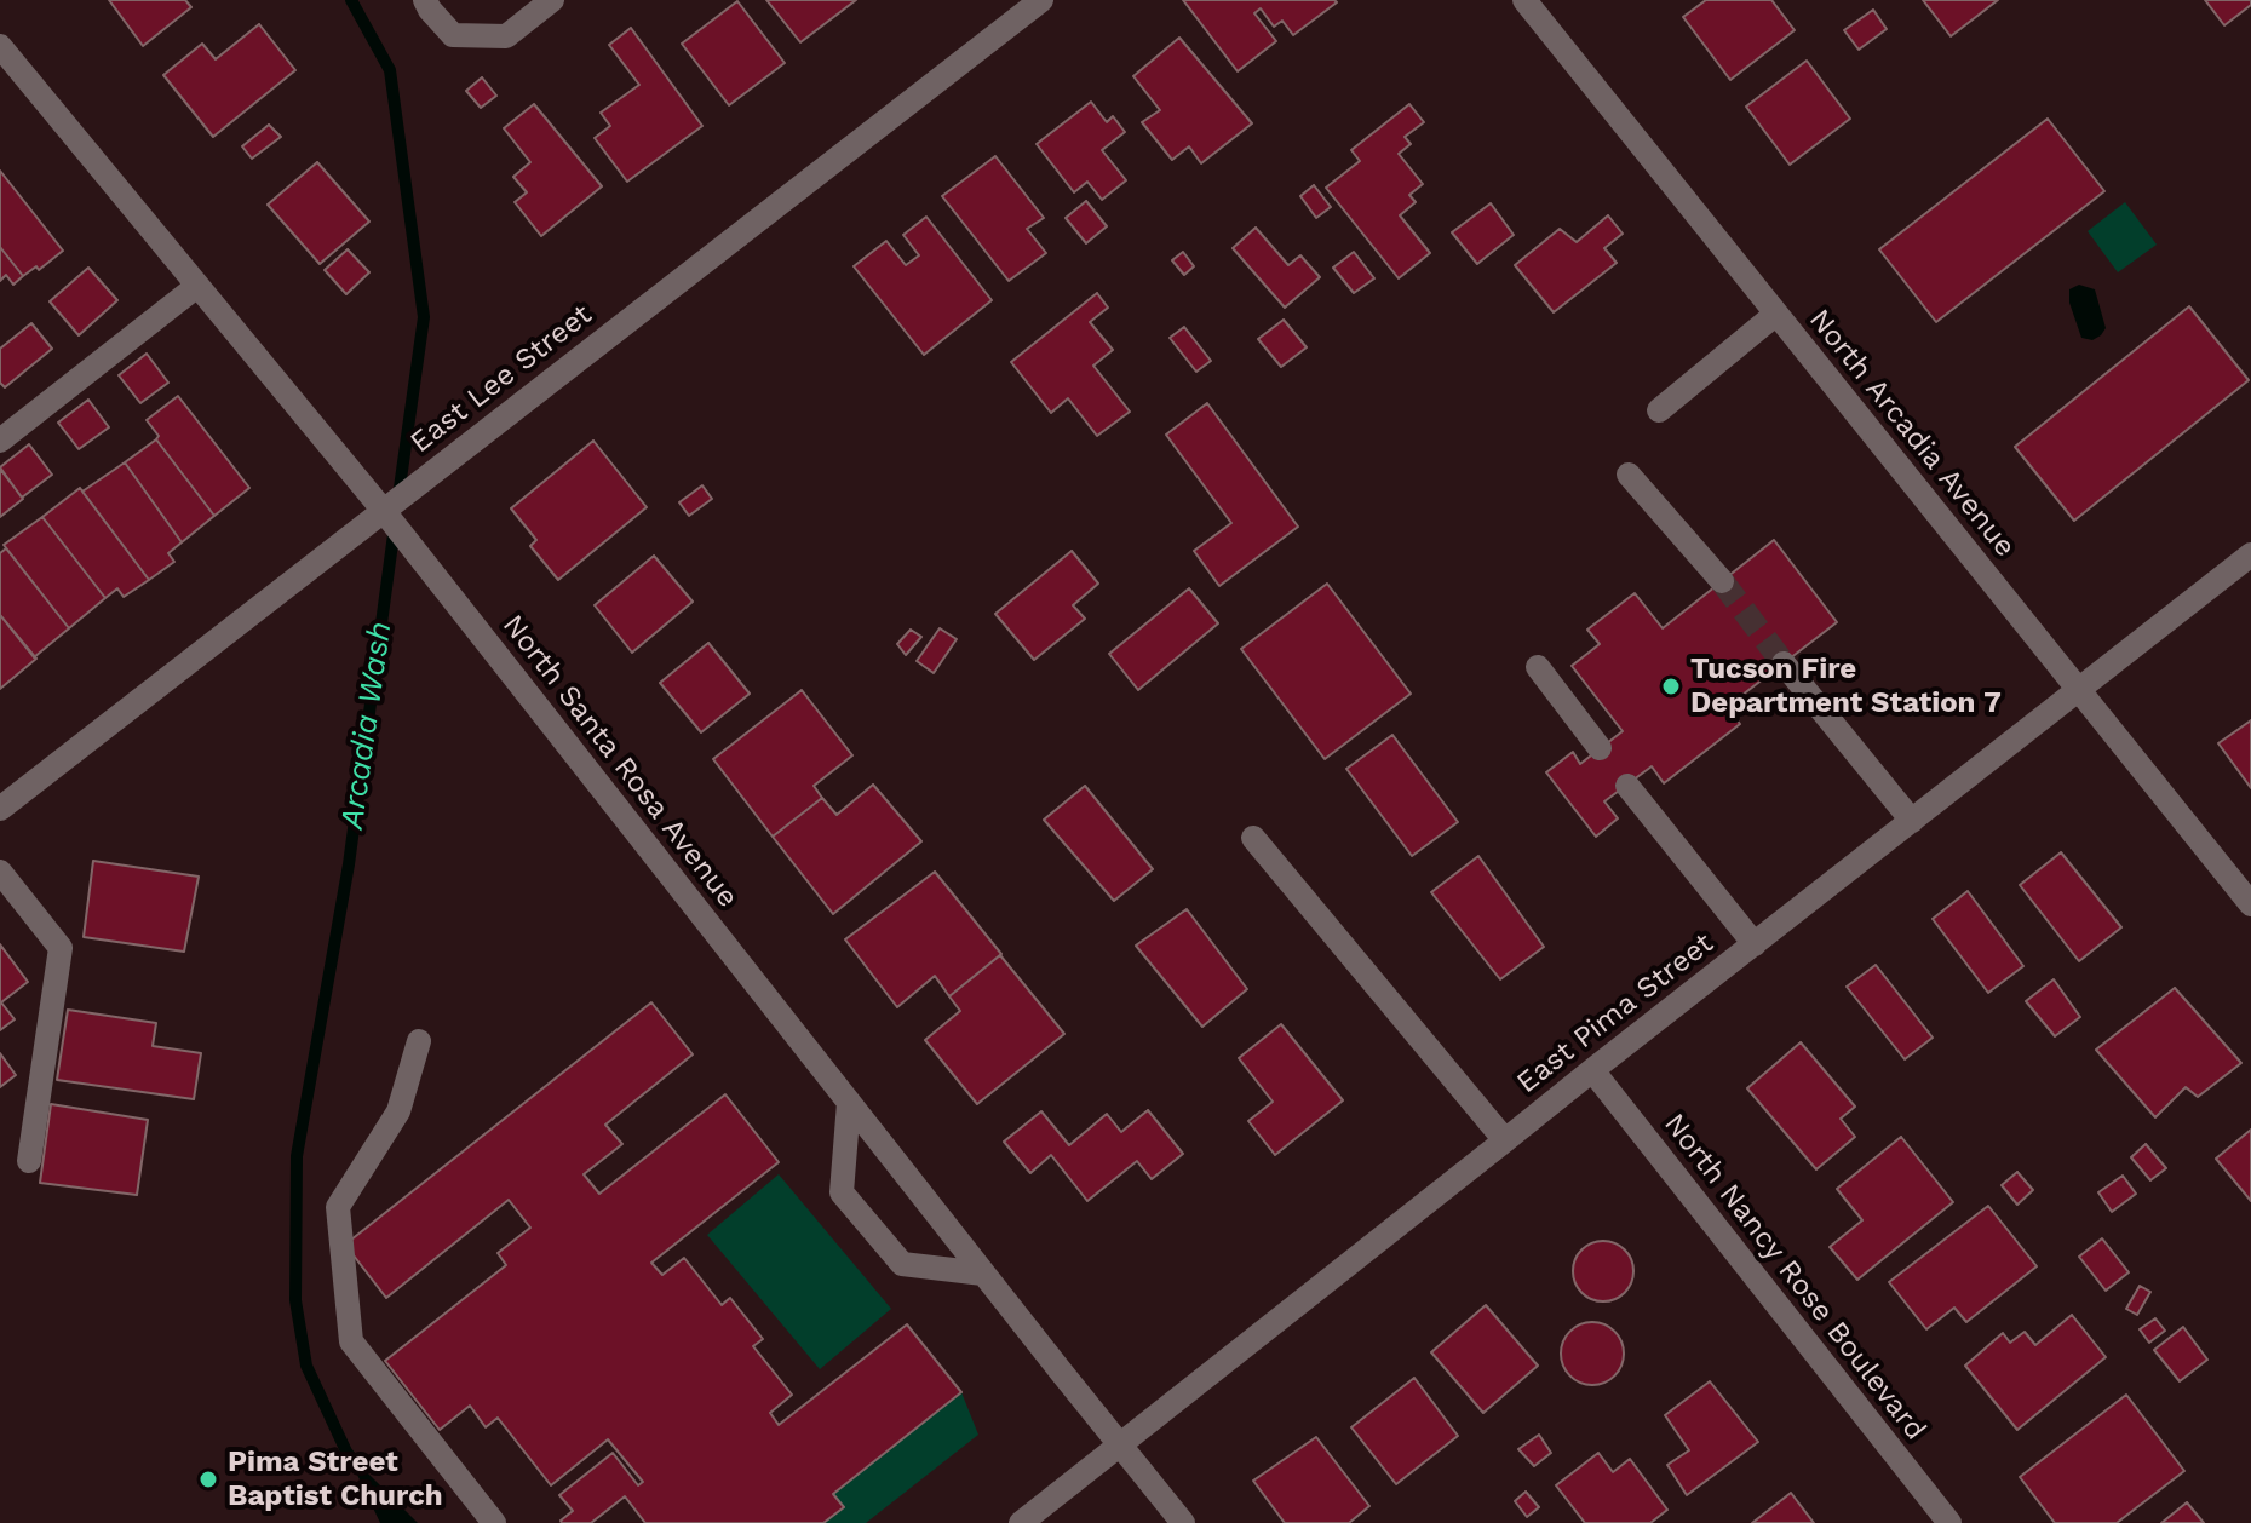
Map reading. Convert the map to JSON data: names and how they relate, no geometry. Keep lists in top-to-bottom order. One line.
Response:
{"streets":{"street":["East Lee Street","North Arcadia Avenue","North Santa Rosa Avenue","East Pima Street","North Nancy Rose Boulevard"]},"crossings":[["East Lee Street","North Santa Rosa Avenue"],["North Arcadia Avenue","East Pima Street"],["North Santa Rosa Avenue","East Pima Street"],["East Pima Street","North Nancy Rose Boulevard"]],"water":["Arcadia Wash"],"places":["Tucson Fire Department Station 7","Pima Street Baptist Church"]}
